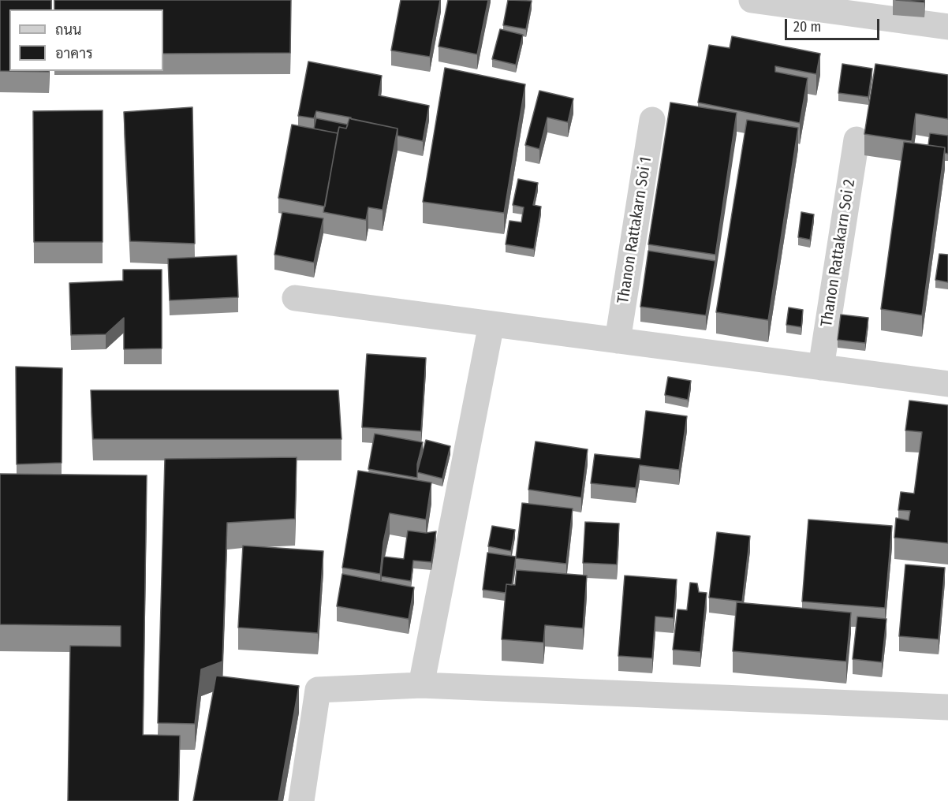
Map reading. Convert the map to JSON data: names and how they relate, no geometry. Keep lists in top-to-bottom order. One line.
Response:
{"streets":{"street":["Thanon Rattakarn Soi 1","Thanon Rattakarn Soi 2"]},"legend":["ถนน","อาคาร"],"scale_bar":"20 m"}
